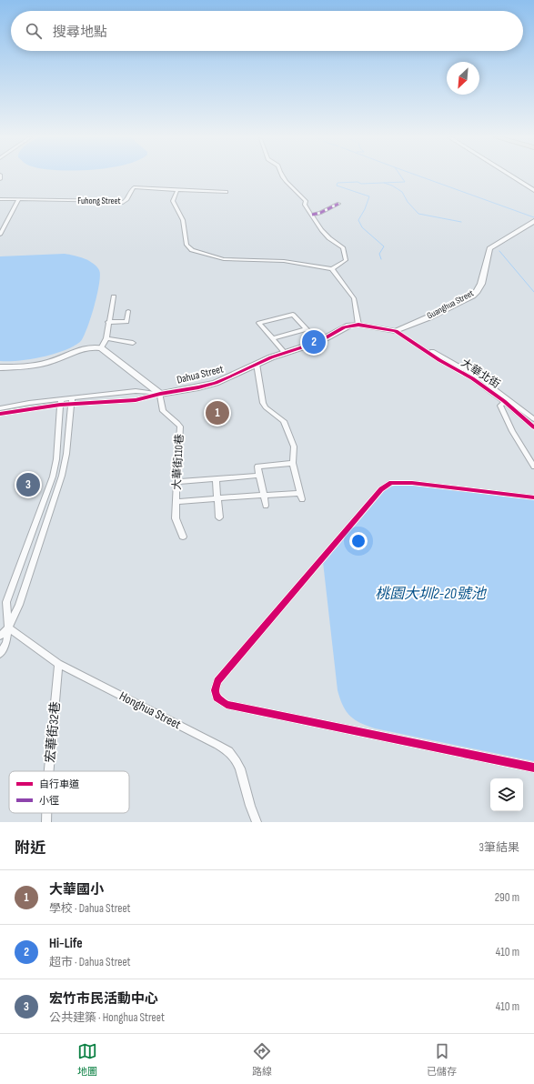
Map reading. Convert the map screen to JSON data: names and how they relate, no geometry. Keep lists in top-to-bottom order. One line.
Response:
{"streets":{"street":["Fuhong Street","Guanghua Street","大華北街","Dahua Street","大華街110巷","Honghua Street","宏華街32巷"]},"crossings":[["Guanghua Street","大華北街"],["Guanghua Street","Dahua Street"],["大華北街","Dahua Street"],["Dahua Street","大華街110巷"],["Honghua Street","宏華街32巷"]],"water":["桃園大圳2-20號池"],"legend":["自行車道","小徑"],"north":"bottom left","page":{"search":"搜尋地點","pins":["2","1","3"],"heading":["附近","3筆結果"],"list":[{"mark":"1","name":"大華國小","note":"學校 · Dahua Street","value":"290 m"},{"mark":"2","name":"Hi-Life","note":"超市 · Dahua Street","value":"410 m"},{"mark":"3","name":"宏竹市民活動中心","note":"公共建築 · Honghua Street","value":"410 m"}],"nav":["地圖","路線","已儲存"]}}
